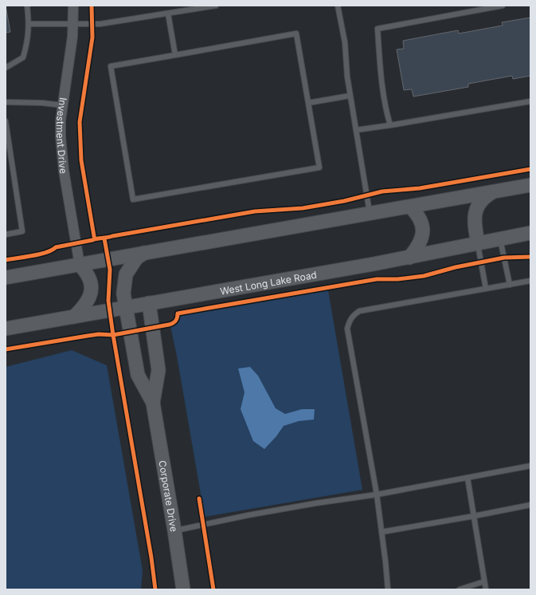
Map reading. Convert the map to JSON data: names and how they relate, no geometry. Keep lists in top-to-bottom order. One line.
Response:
{"streets":{"main road":["West Long Lake Road","Corporate Drive"],"street":["Investment Drive"]},"crossings":[["West Long Lake Road","Corporate Drive"]]}
